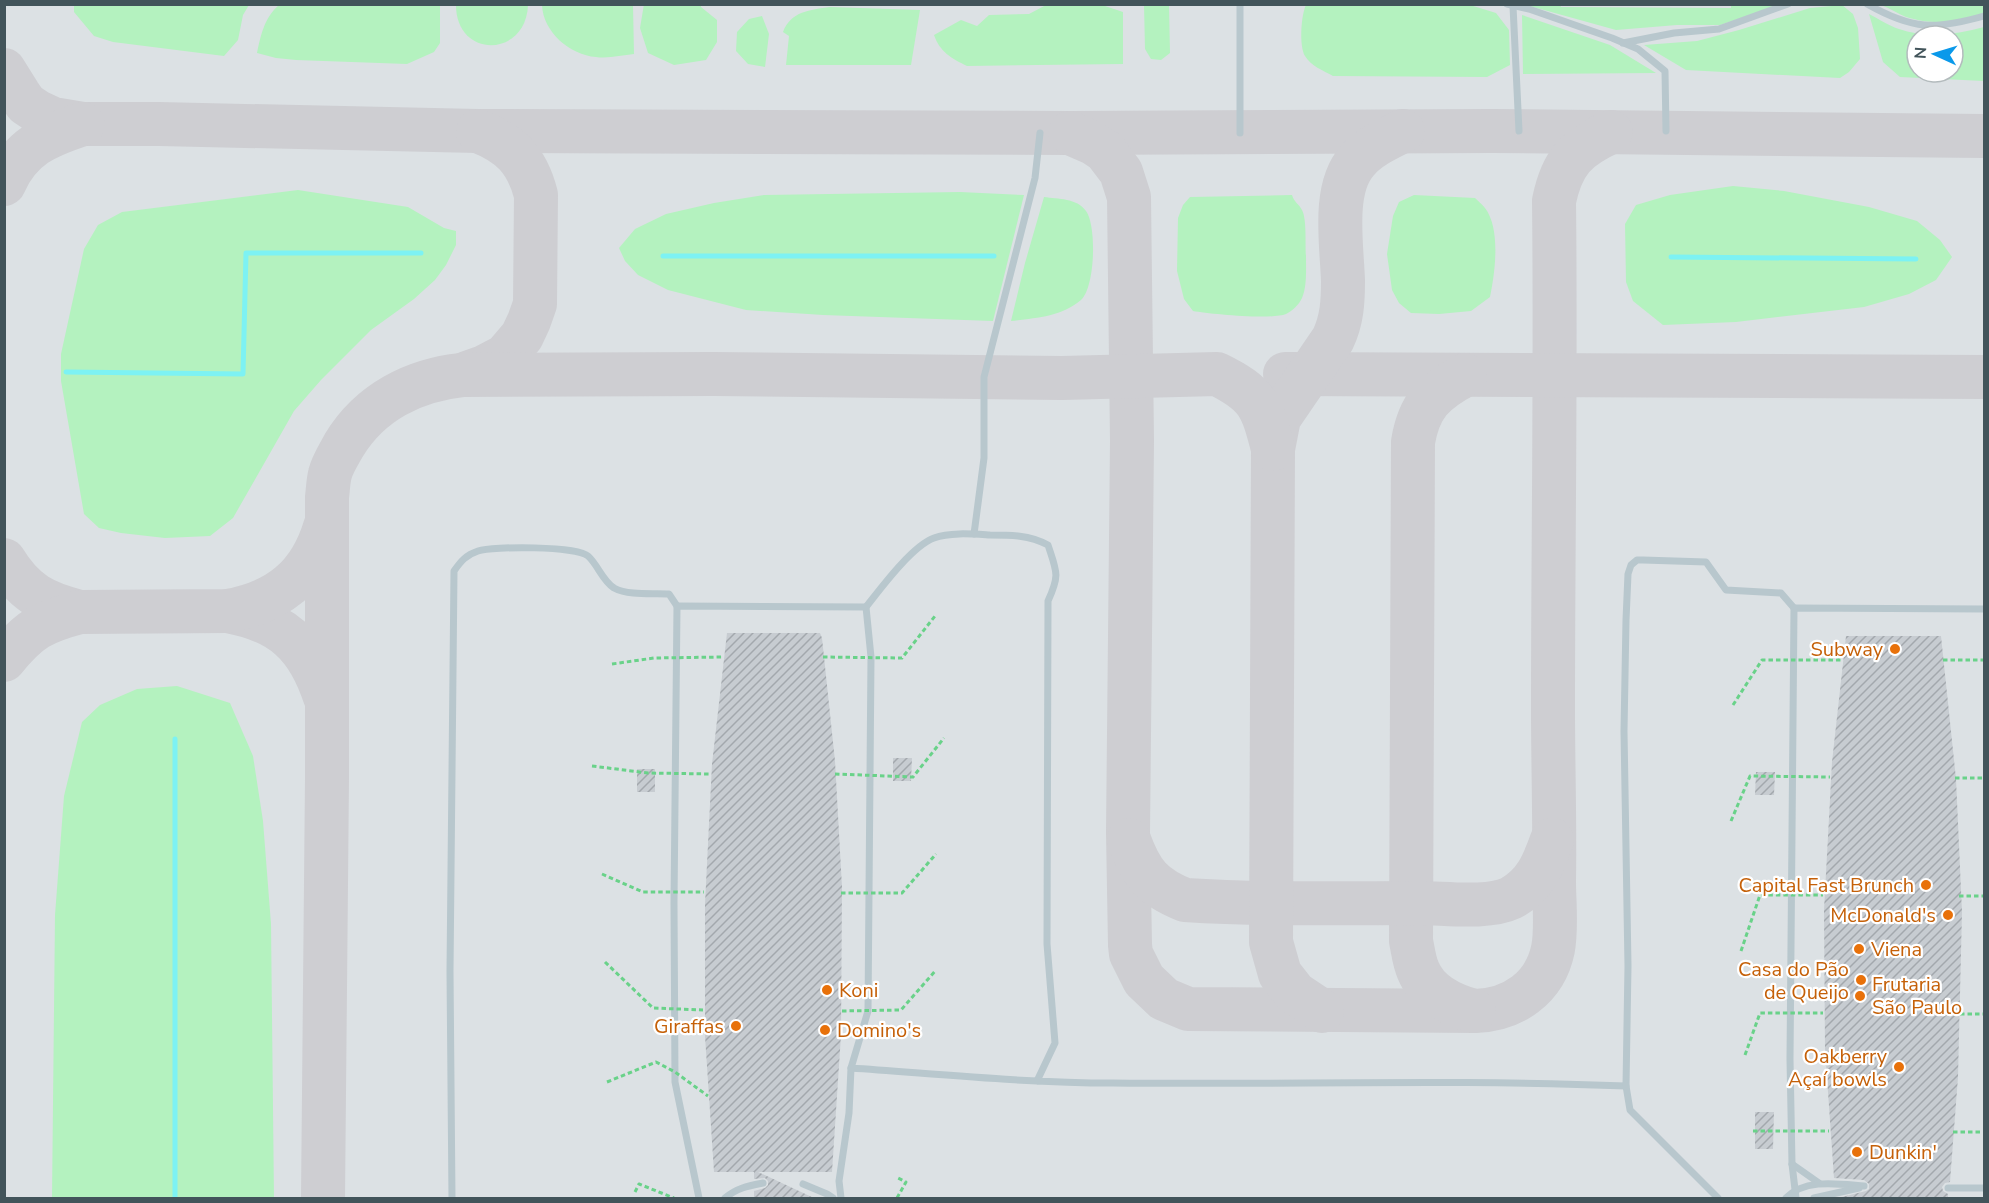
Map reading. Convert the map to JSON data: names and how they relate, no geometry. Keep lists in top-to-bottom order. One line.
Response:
{"places":["Subway","Capital Fast Brunch","McDonald's","Viena","Casa do Pão de Queijo","Koni","Frutaria São Paulo","Giraffas","Domino's","Oakberry Açaí bowls","Dunkin'"],"north":"left"}
